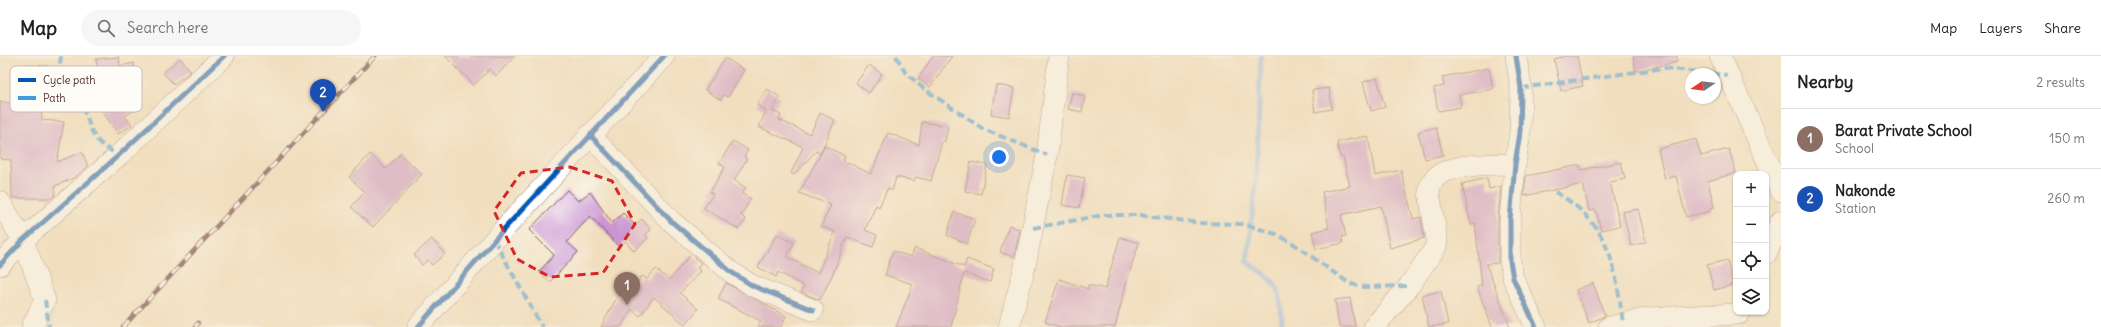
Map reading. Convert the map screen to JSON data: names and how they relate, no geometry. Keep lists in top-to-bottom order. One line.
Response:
{"legend":["Cycle path","Path"],"north":"left","page":{"header":"Map","search":"Search here","nav":["Map","Layers","Share"],"heading":["Nearby","2 results"],"pins":["2","1"],"list":[{"mark":"1","name":"Barat Private School","note":"School","value":"150 m"},{"mark":"2","name":"Nakonde","note":"Station","value":"260 m"}],"map_buttons":["+","−"]}}
